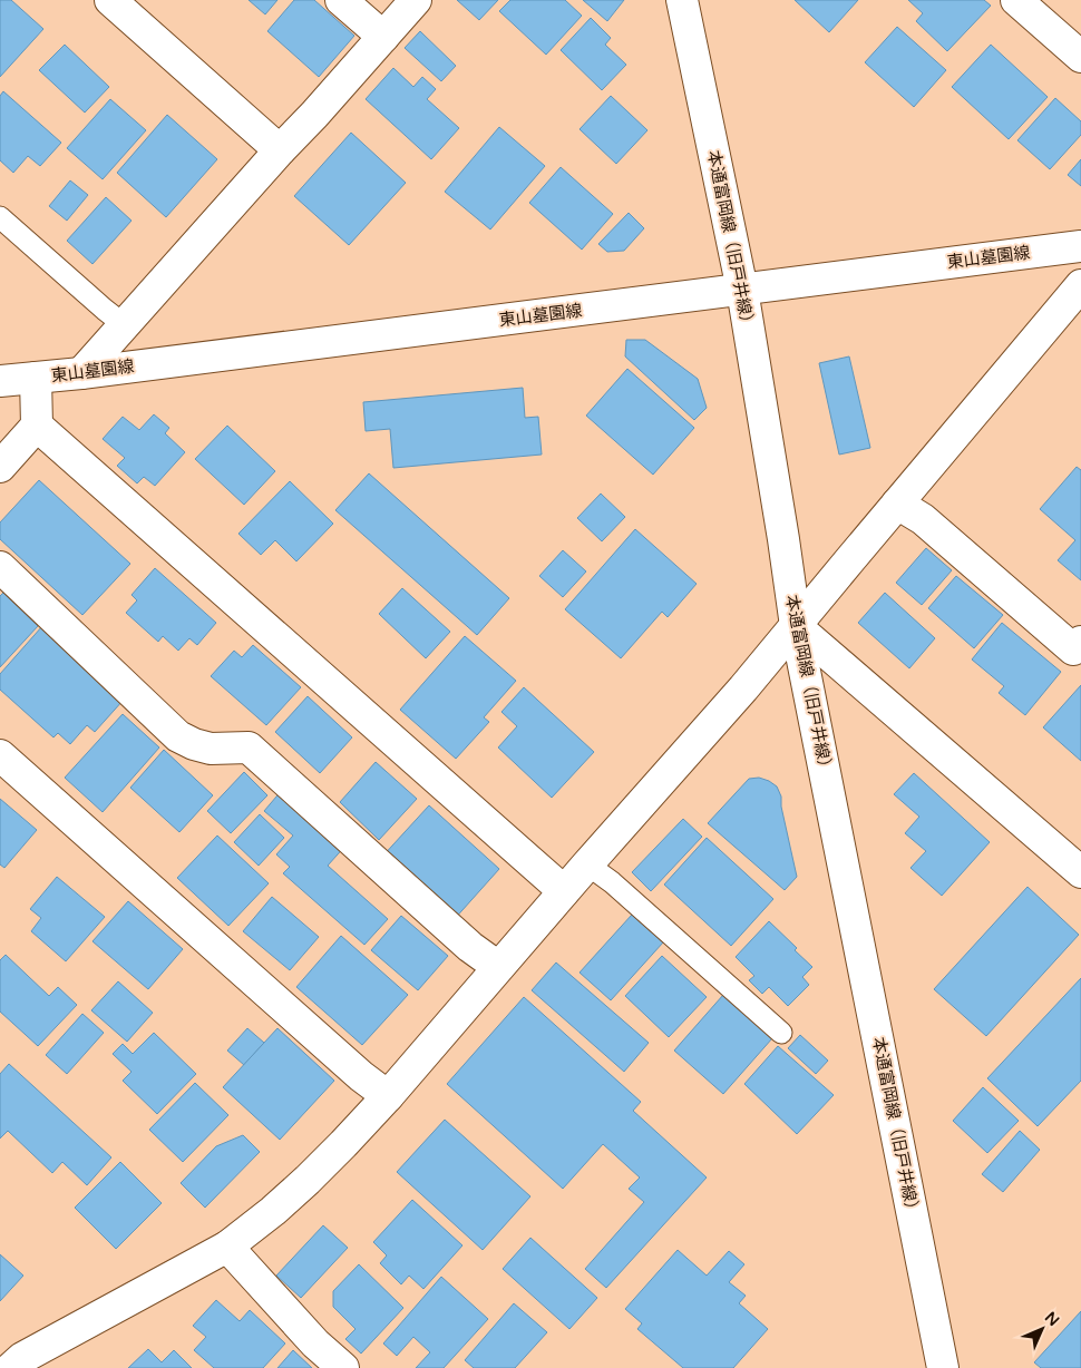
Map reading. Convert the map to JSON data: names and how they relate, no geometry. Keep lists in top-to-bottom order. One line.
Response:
{"streets":{"street":["本通富岡線（旧戸井線）","東山墓園線"]},"crossings":[["本通富岡線（旧戸井線）","東山墓園線"]],"north":"top right"}
